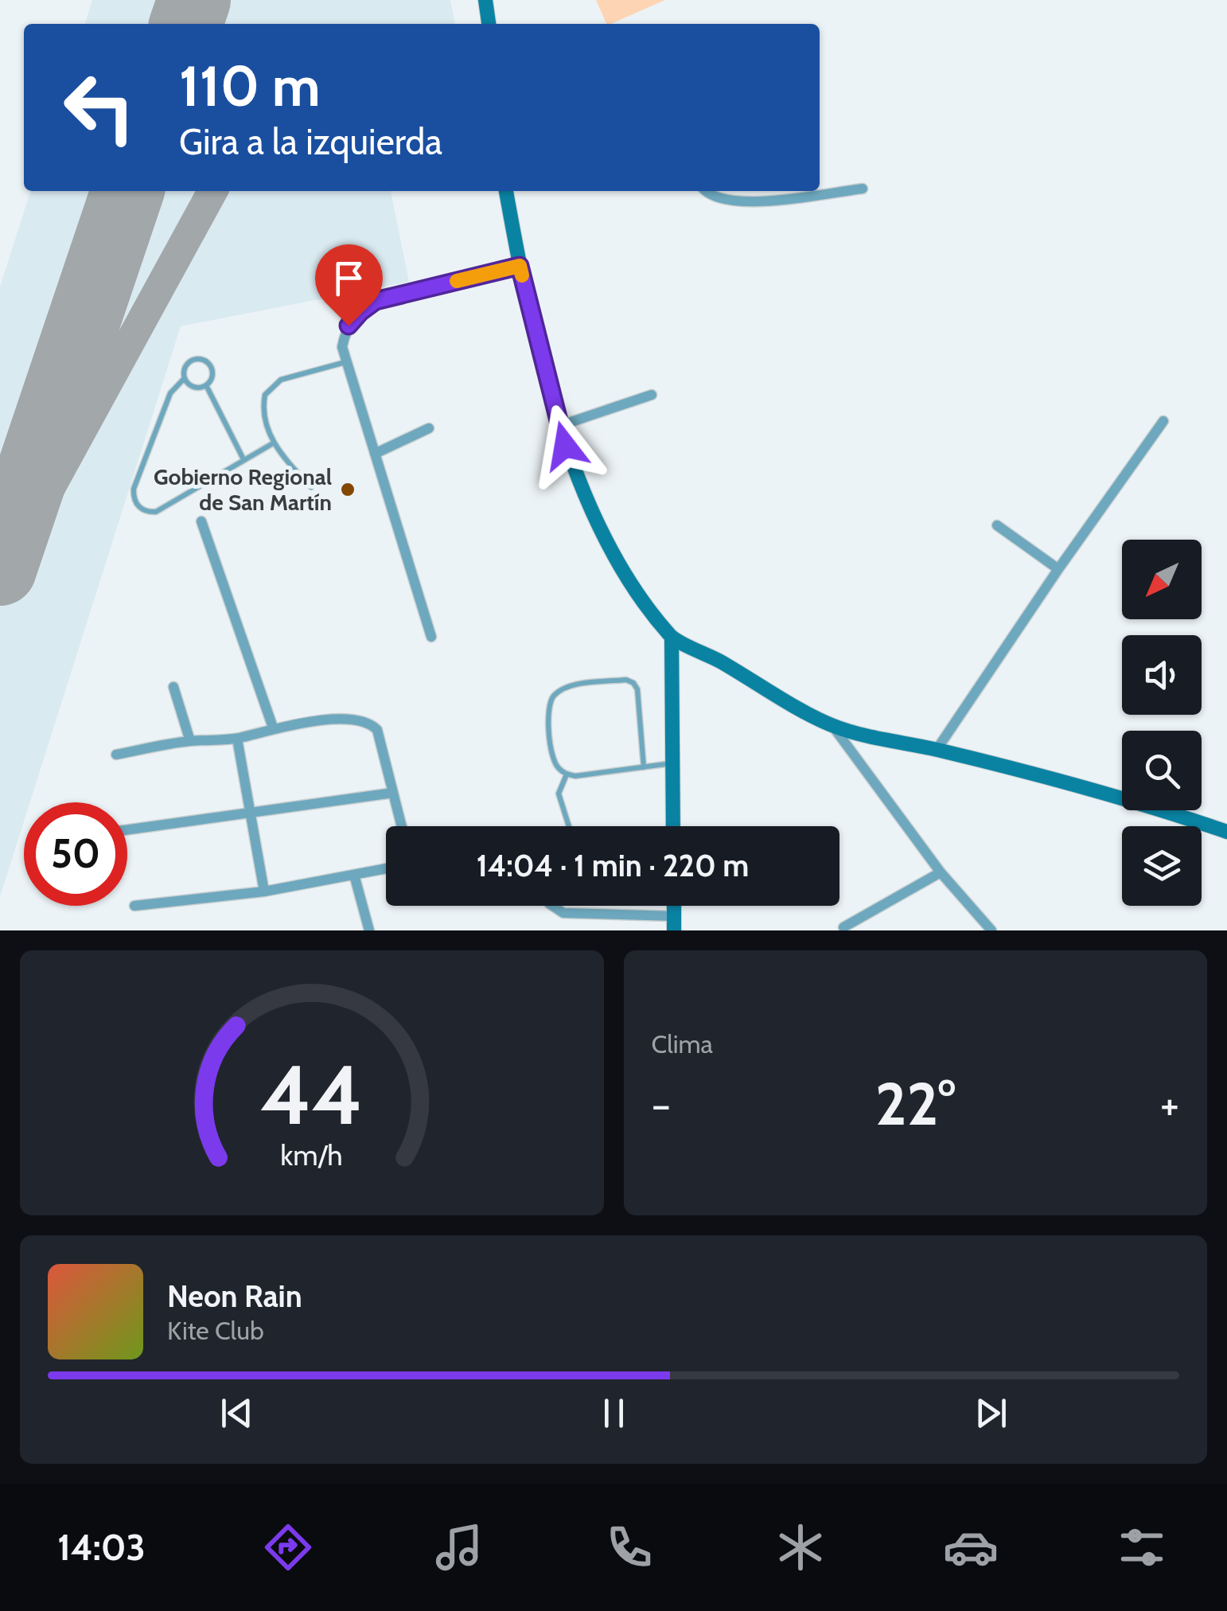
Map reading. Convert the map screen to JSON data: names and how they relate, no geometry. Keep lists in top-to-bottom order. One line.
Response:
{"places":["Gobierno Regional de San Martín"],"north":"bottom left","page":{"turn":["110 m","Gira a la izquierda"],"limit":"50","trip":"14:04 · 1 min · 220 m","tile":"Clima","heat":["−","22°","+"],"song":["Neon Rain","Kite Club"],"tabs":"14:03","gauge":["44","km/h"]}}
